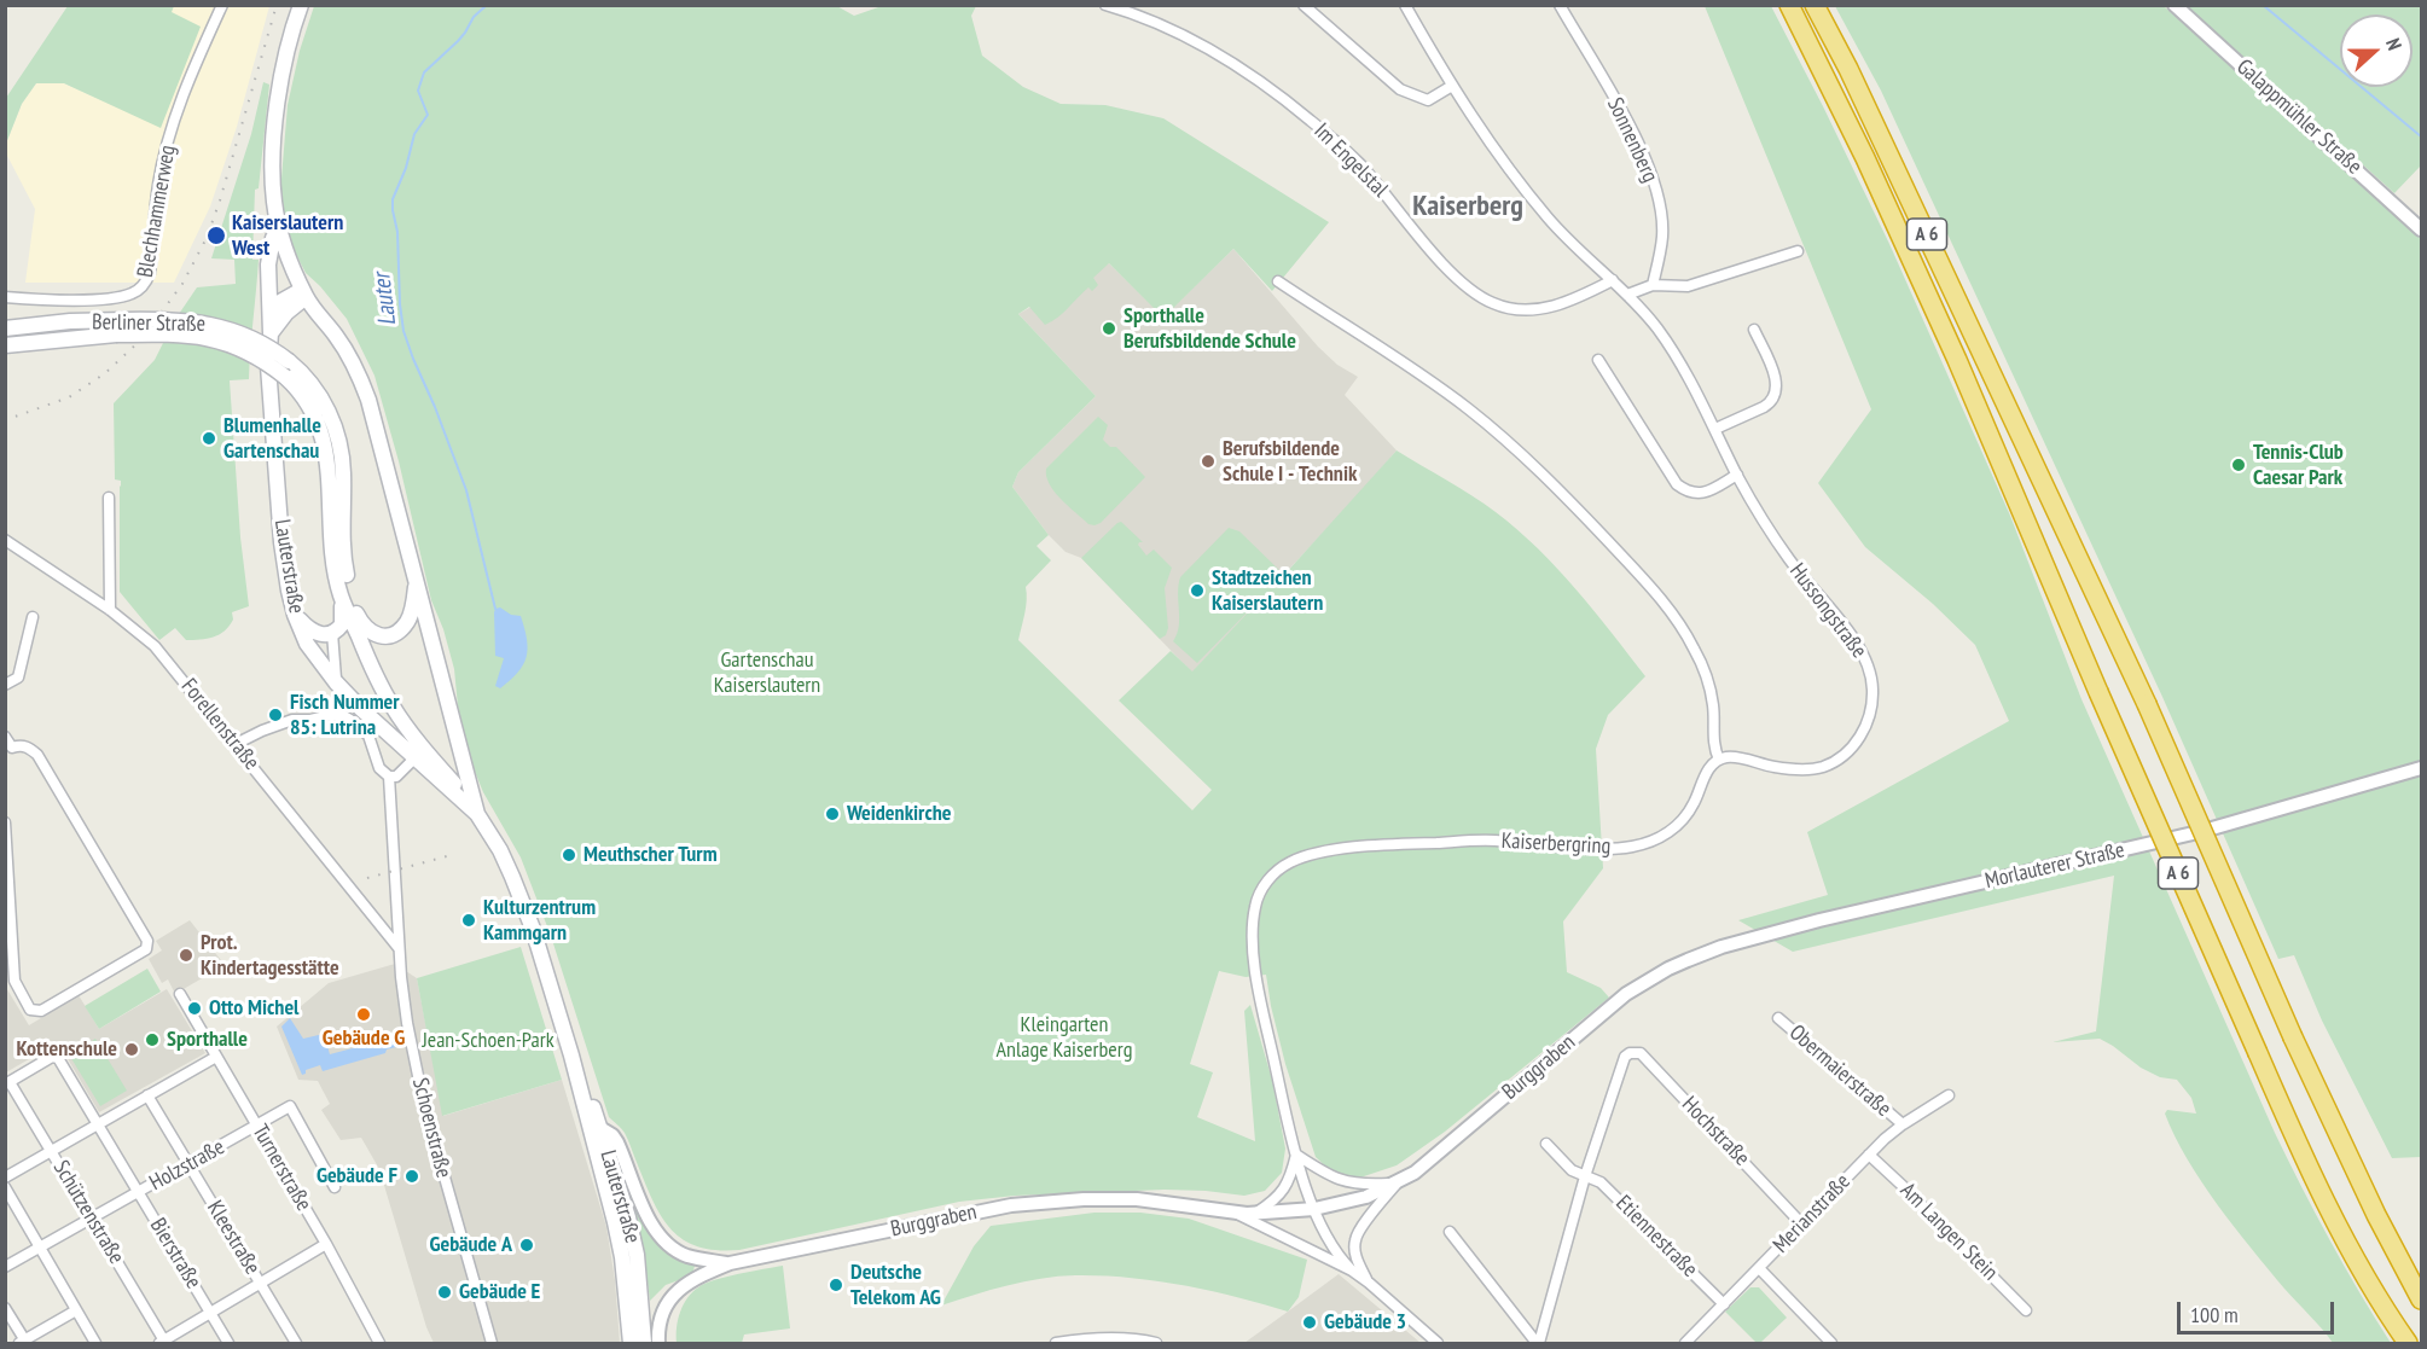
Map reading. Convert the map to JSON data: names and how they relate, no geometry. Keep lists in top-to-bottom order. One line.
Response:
{"streets":{"highway":["A 6"],"main road":["Berliner Straße","Lauterstraße"],"street":["Galappmühler Straße","Sonnenberg","Im Engelstal","Blechhammerweg","Hussongstraße","Forellenstraße","Kaiserbergring","Morlauterer Straße","Burggraben","Obermaierstraße","Schoenstraße","Hochstraße","Holzstraße","Turnerstraße","Schützenstraße","Merianstraße","Am Langen Stein","Etiennestraße","Kleestraße","Bierstraße"]},"crossings":[["Im Engelstal","Hussongstraße"],["Berliner Straße","Lauterstraße"],["Hussongstraße","Kaiserbergring"],["Forellenstraße","Schoenstraße"],["Kaiserbergring","Burggraben"],["Morlauterer Straße","Burggraben"],["Obermaierstraße","Merianstraße"],["Hochstraße","Merianstraße"],["Hochstraße","Etiennestraße"],["Holzstraße","Turnerstraße"],["Holzstraße","Schützenstraße"],["Holzstraße","Kleestraße"],["Holzstraße","Bierstraße"],["Schützenstraße","Bierstraße"],["Merianstraße","Am Langen Stein"],["Merianstraße","Etiennestraße"]],"districts":["Kaiserberg"],"water":["Lauter"],"parks":["Gartenschau Kaiserslautern","Kleingarten Anlage Kaiserberg","Jean-Schoen-Park"],"places":["Kaiserslautern West","Sporthalle Berufsbildende Schule","Blumenhalle Gartenschau","Berufsbildende Schule I - Technik","Tennis-Club Caesar Park","Stadtzeichen Kaiserslautern","Fisch Nummer 85: Lutrina","Weidenkirche","Meuthscher Turm","Kulturzentrum Kammgarn","Prot. Kindertagesstätte","Otto Michel","Gebäude G","Sporthalle","Kottenschule","Gebäude F","Gebäude A","Deutsche Telekom AG","Gebäude E","Gebäude 3"],"scale_bar":"100 m","north":"right"}
